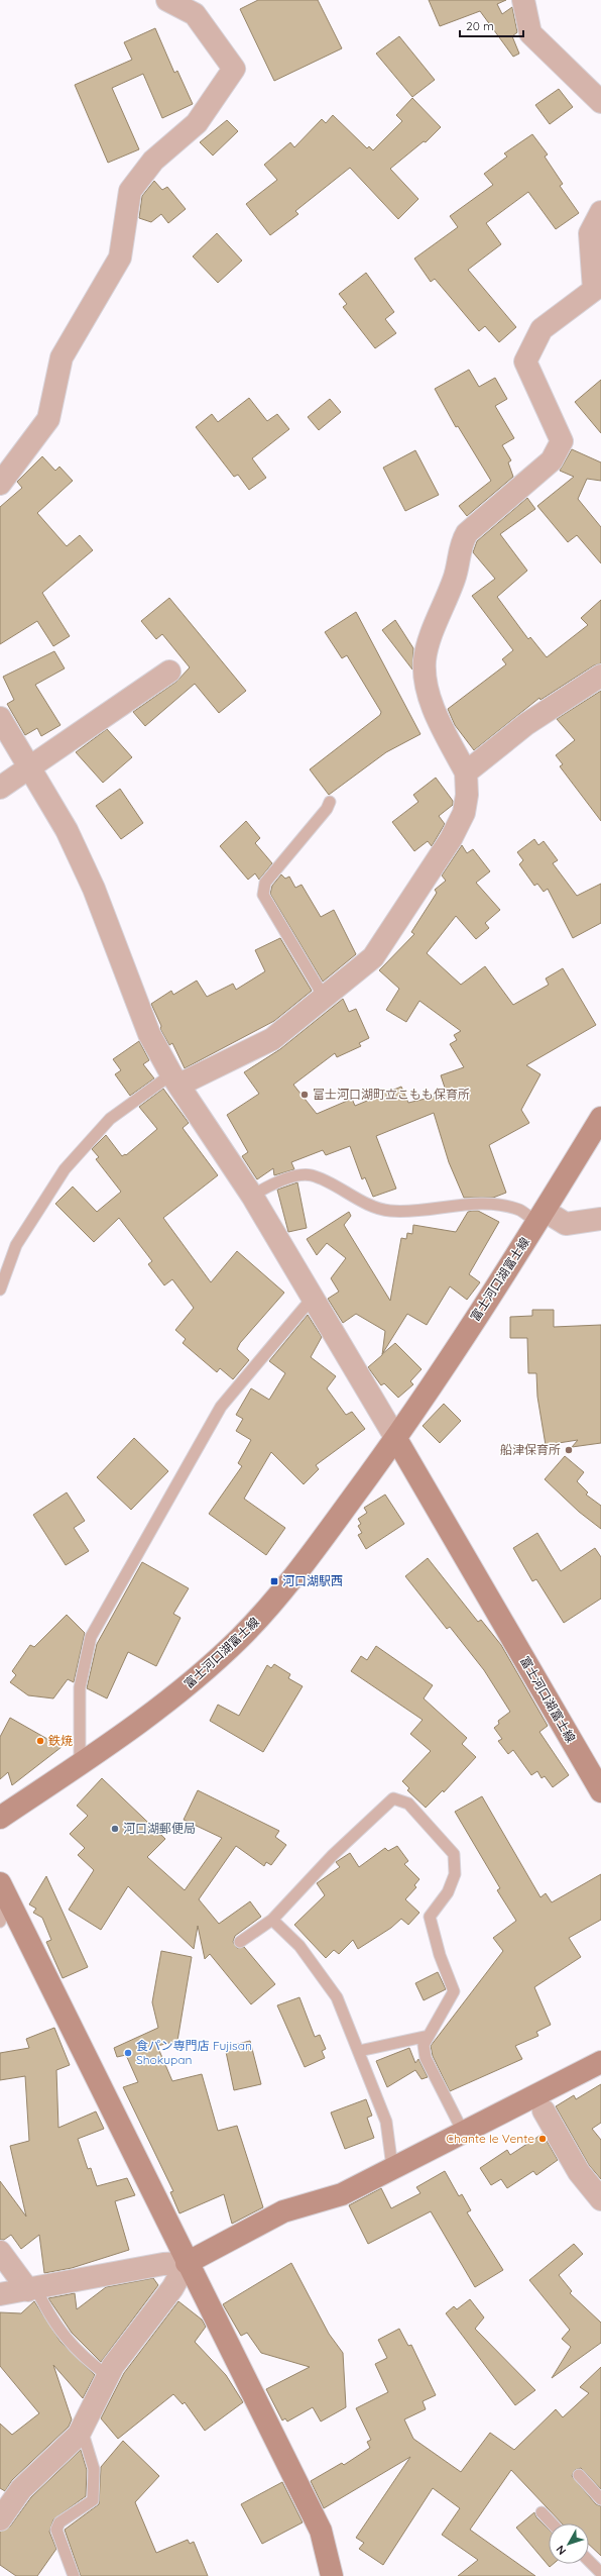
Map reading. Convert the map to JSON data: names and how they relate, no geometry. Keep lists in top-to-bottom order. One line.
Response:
{"streets":{"main road":["富士河口湖富士線"]},"places":{"other":["富士河口湖町立こもも保育所","船津保育所","鉄焼","河口湖郵便局","食パン専門店 Fujisan Shokupan","Chante le Vente"],"transit":["河口湖駅西"]},"scale_bar":"20 m","north":"bottom left"}
